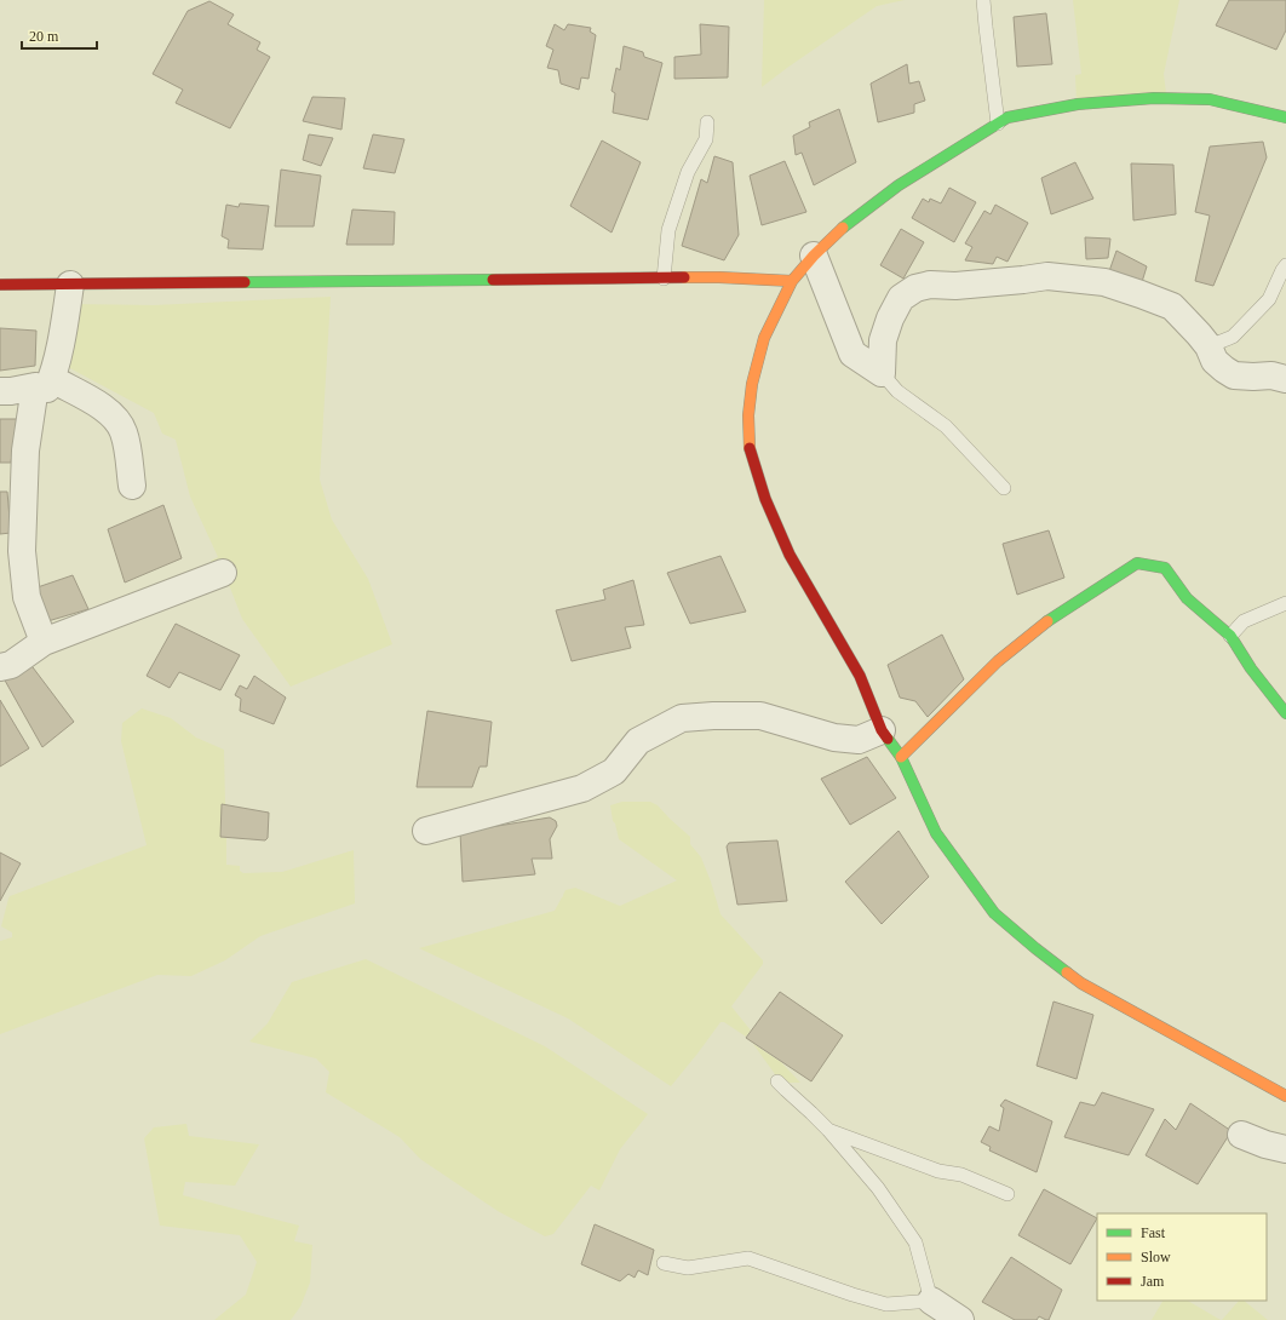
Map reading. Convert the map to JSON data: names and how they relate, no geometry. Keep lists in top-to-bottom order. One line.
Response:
{"legend":["Fast","Slow","Jam"],"scale_bar":"20 m"}
